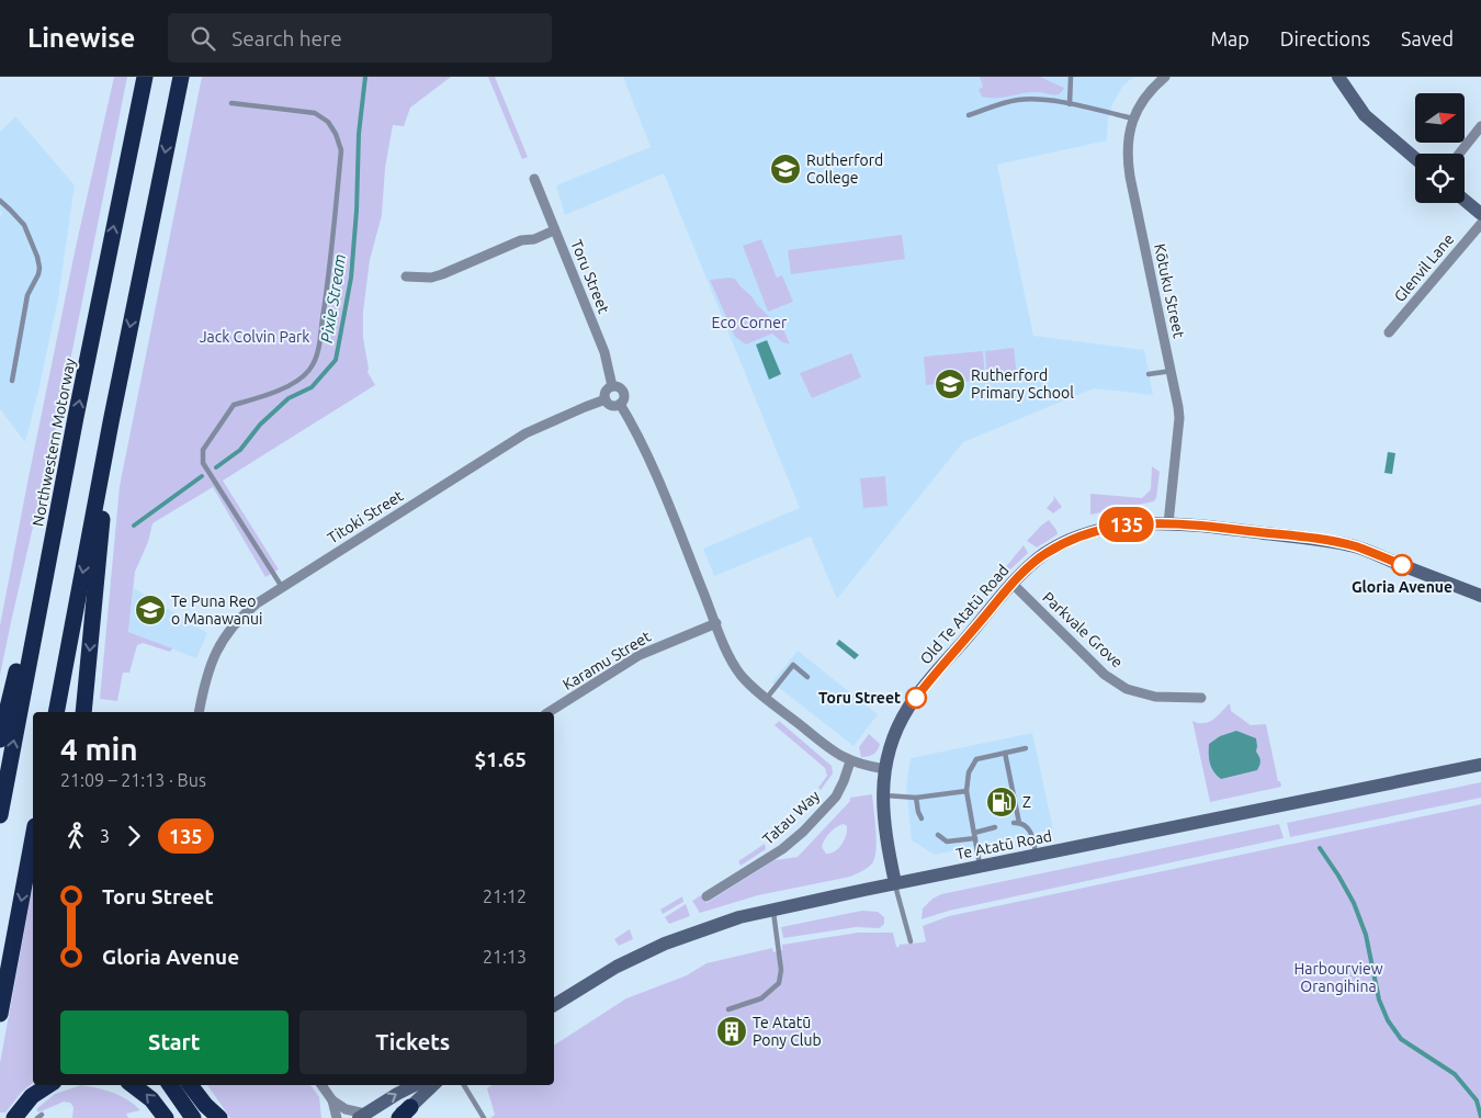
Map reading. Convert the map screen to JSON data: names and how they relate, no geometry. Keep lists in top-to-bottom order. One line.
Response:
{"streets":{"highway":["Northwestern Motorway"],"main road":["Old Te Atatū Road","Te Atatū Road"],"street":["Glenvil Lane","Toru Street","Kōtuku Street","Titoki Street","Parkvale Grove","Karamu Street","Tatau Way"]},"crossings":[["Toru Street","Titoki Street"],["Kōtuku Street","Old Te Atatū Road"],["Old Te Atatū Road","Parkvale Grove"],["Old Te Atatū Road","Te Atatū Road"]],"water":["Pixie Stream"],"parks":["Eco Corner","Jack Colvin Park","Harbourview Orangihina"],"places":{"school or university":["Rutherford College","Rutherford Primary School","Te Puna Reo o Manawanui"],"other":["Gloria Avenue","Toru Street"],"fuel station":["Z"],"building":["Te Atatū Pony Club"]},"lines":["bus line 135"],"north":"right","page":{"header":"Linewise","search":"Search here","nav":["Map","Directions","Saved"],"on_map":"135","heading":["4 min","21:09 – 21:13 · Bus","$1.65"],"legs":["3","135"],"list":[{"name":"Toru Street","value":"21:12"},{"name":"Gloria Avenue","value":"21:13"}],"buttons":["Start","Tickets"]}}
